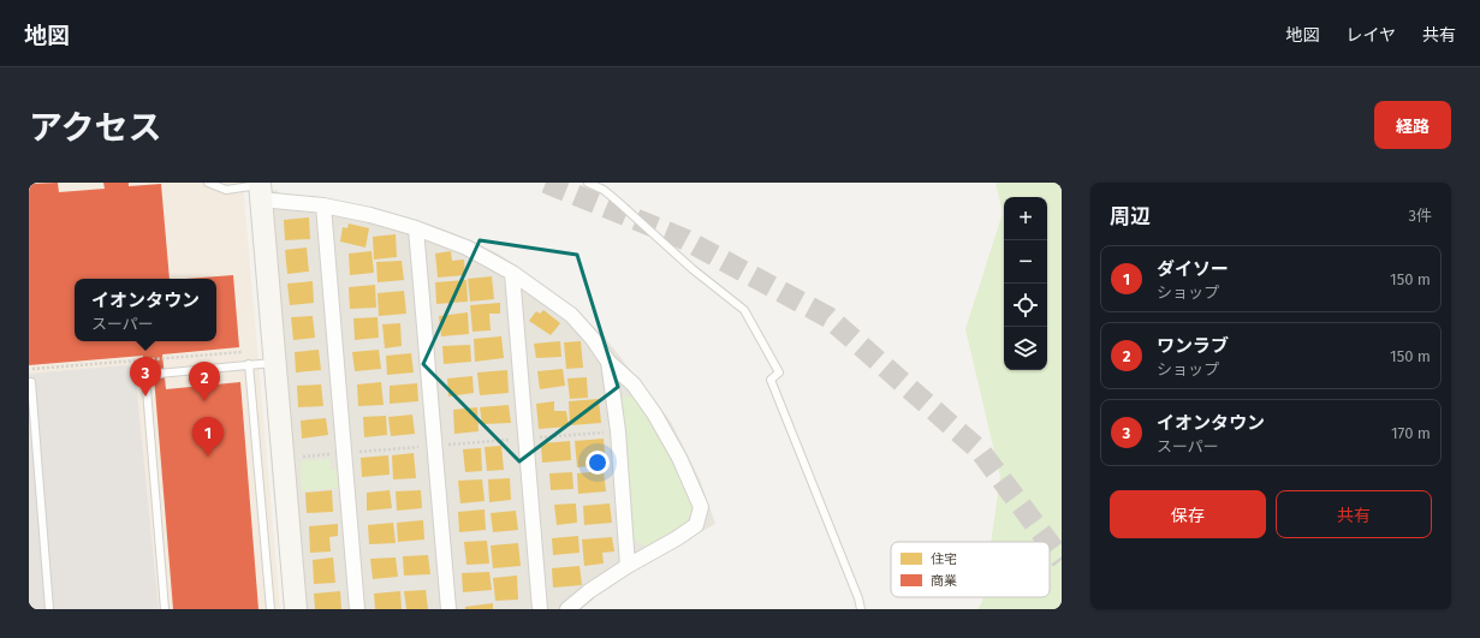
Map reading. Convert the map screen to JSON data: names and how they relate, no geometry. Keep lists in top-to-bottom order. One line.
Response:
{"legend":["住宅","商業"],"page":{"header":"地図","nav":["地図","レイヤ","共有"],"title":"アクセス","buttons":["経路",["保存","共有"]],"heading":["周辺","3件"],"map_buttons":["+","−"],"list":[{"mark":"1","name":"ダイソー","note":"ショップ","value":"150 m"},{"mark":"2","name":"ワンラブ","note":"ショップ","value":"150 m"},{"mark":"3","name":"イオンタウン","note":"スーパー","value":"170 m"}],"popup":["イオンタウン","スーパー"],"pins":["3","2","1"]}}
